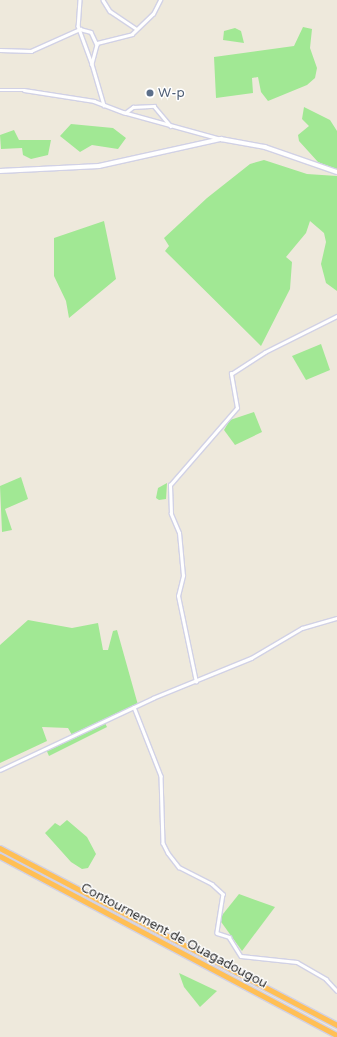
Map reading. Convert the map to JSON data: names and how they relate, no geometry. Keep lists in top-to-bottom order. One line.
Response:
{"streets":{"highway":["Contournement de Ouagadougou"]},"places":["W-p"]}
